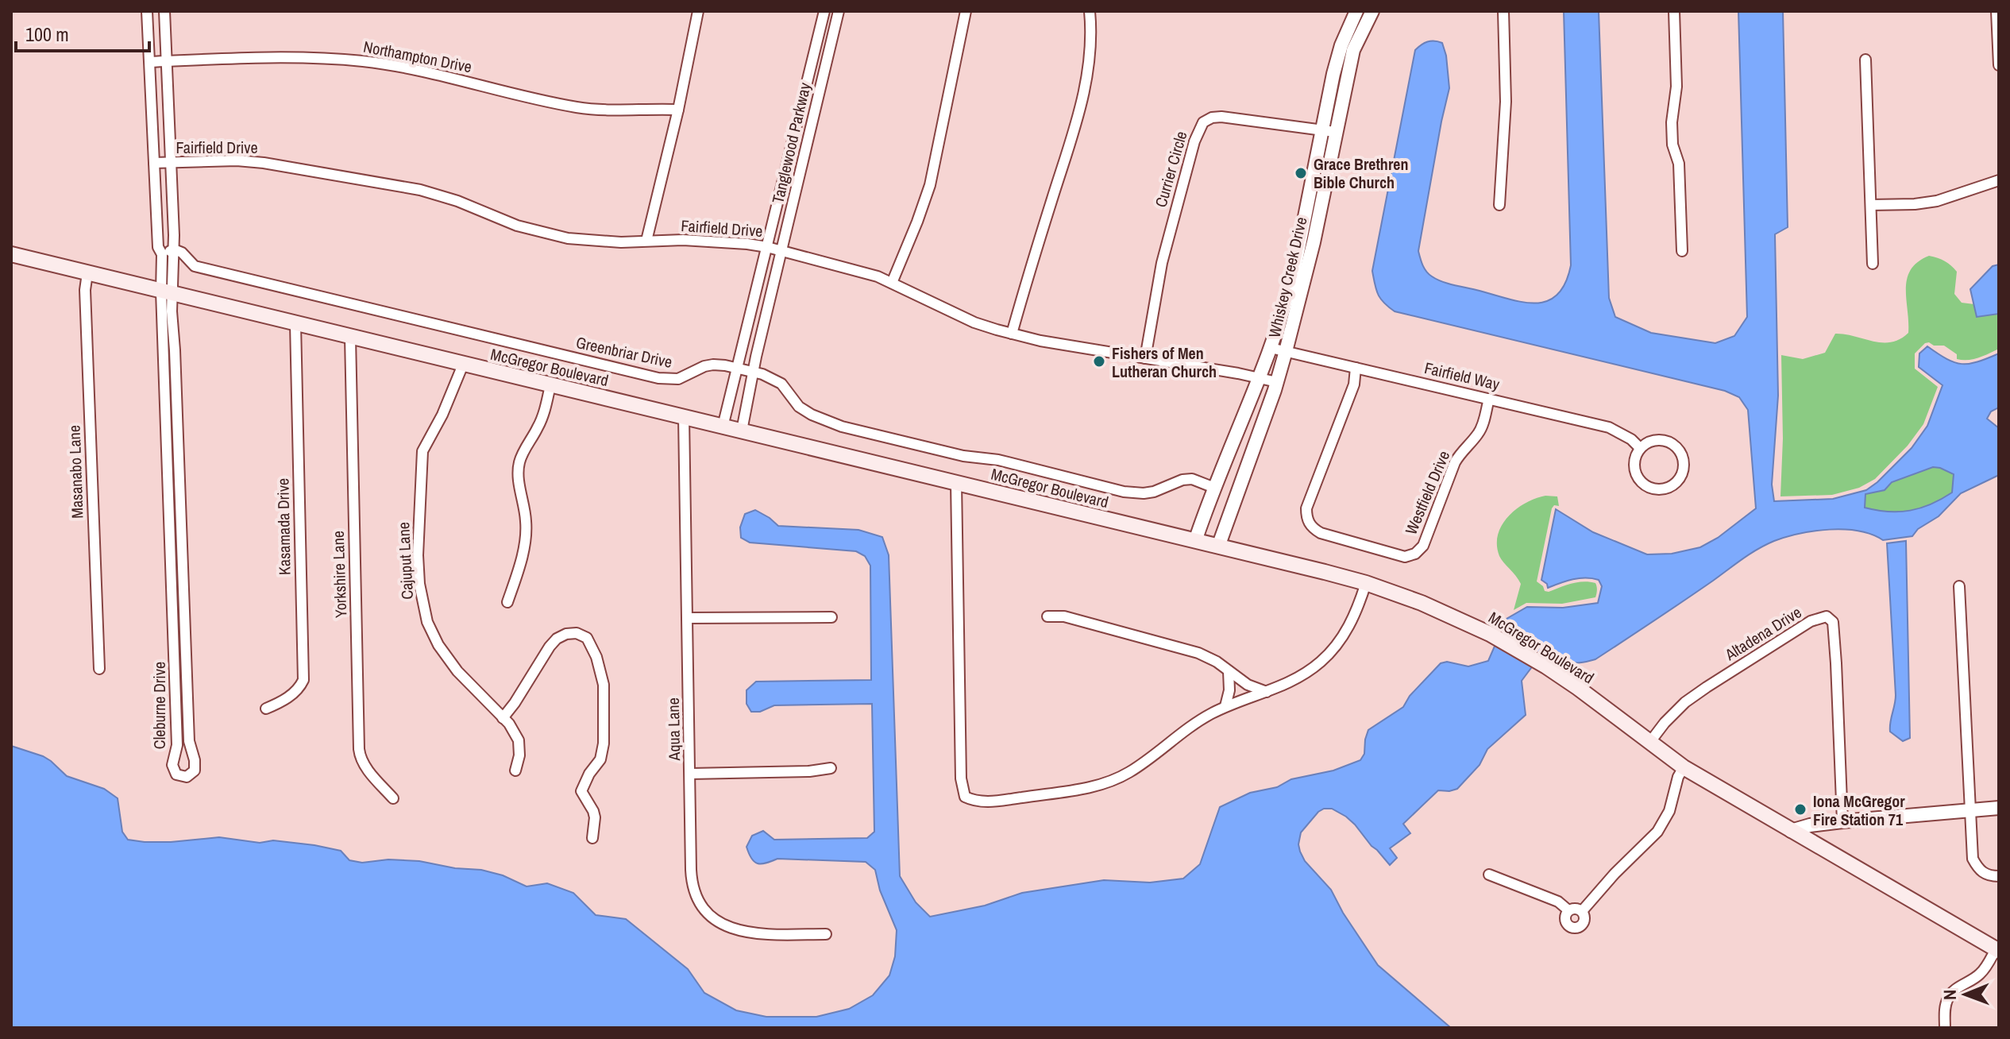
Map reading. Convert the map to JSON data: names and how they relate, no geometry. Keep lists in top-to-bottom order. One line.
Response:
{"streets":{"main road":["McGregor Boulevard"],"street":["Northampton Drive","Tanglewood Parkway","Fairfield Drive","Currier Circle","Whiskey Creek Drive","Greenbriar Drive","Fairfield Way","Masanabo Lane","Westfield Drive","Kasamada Drive","Cajuput Lane","Yorkshire Lane","Altadena Drive","Cleburne Drive","Aqua Lane"]},"crossings":[["Tanglewood Parkway","Fairfield Drive"],["Tanglewood Parkway","Greenbriar Drive"],["Tanglewood Parkway","McGregor Boulevard"],["Fairfield Drive","Currier Circle"],["Fairfield Drive","Whiskey Creek Drive"],["Currier Circle","Whiskey Creek Drive"],["Whiskey Creek Drive","Greenbriar Drive"],["Whiskey Creek Drive","McGregor Boulevard"],["Whiskey Creek Drive","Fairfield Way"],["McGregor Boulevard","Masanabo Lane"],["McGregor Boulevard","Kasamada Drive"],["McGregor Boulevard","Cajuput Lane"],["McGregor Boulevard","Yorkshire Lane"],["McGregor Boulevard","Altadena Drive"],["McGregor Boulevard","Cleburne Drive"],["McGregor Boulevard","Aqua Lane"],["Fairfield Way","Westfield Drive"]],"places":["Grace Brethren Bible Church","Fishers of Men Lutheran Church","Iona McGregor Fire Station 71"],"scale_bar":"100 m","north":"left"}
